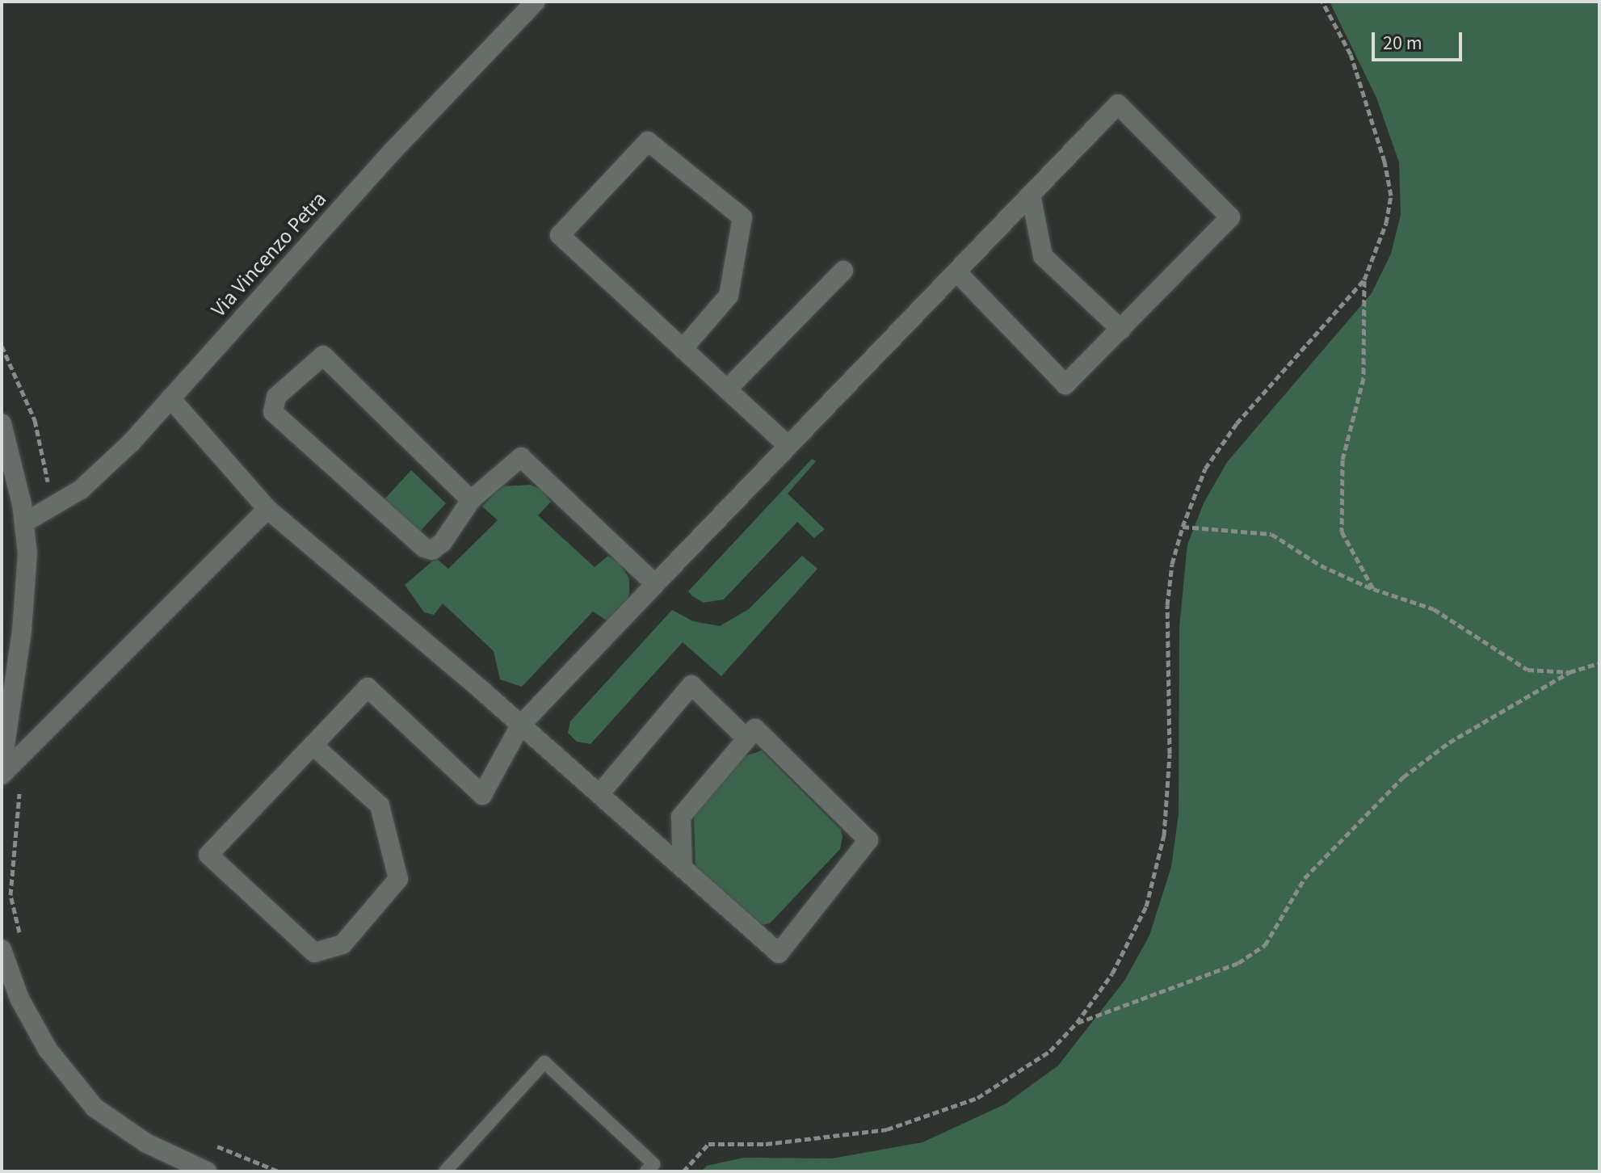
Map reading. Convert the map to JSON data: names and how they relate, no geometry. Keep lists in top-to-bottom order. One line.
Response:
{"streets":{"street":["Via Vincenzo Petra"]},"scale_bar":"20 m"}
